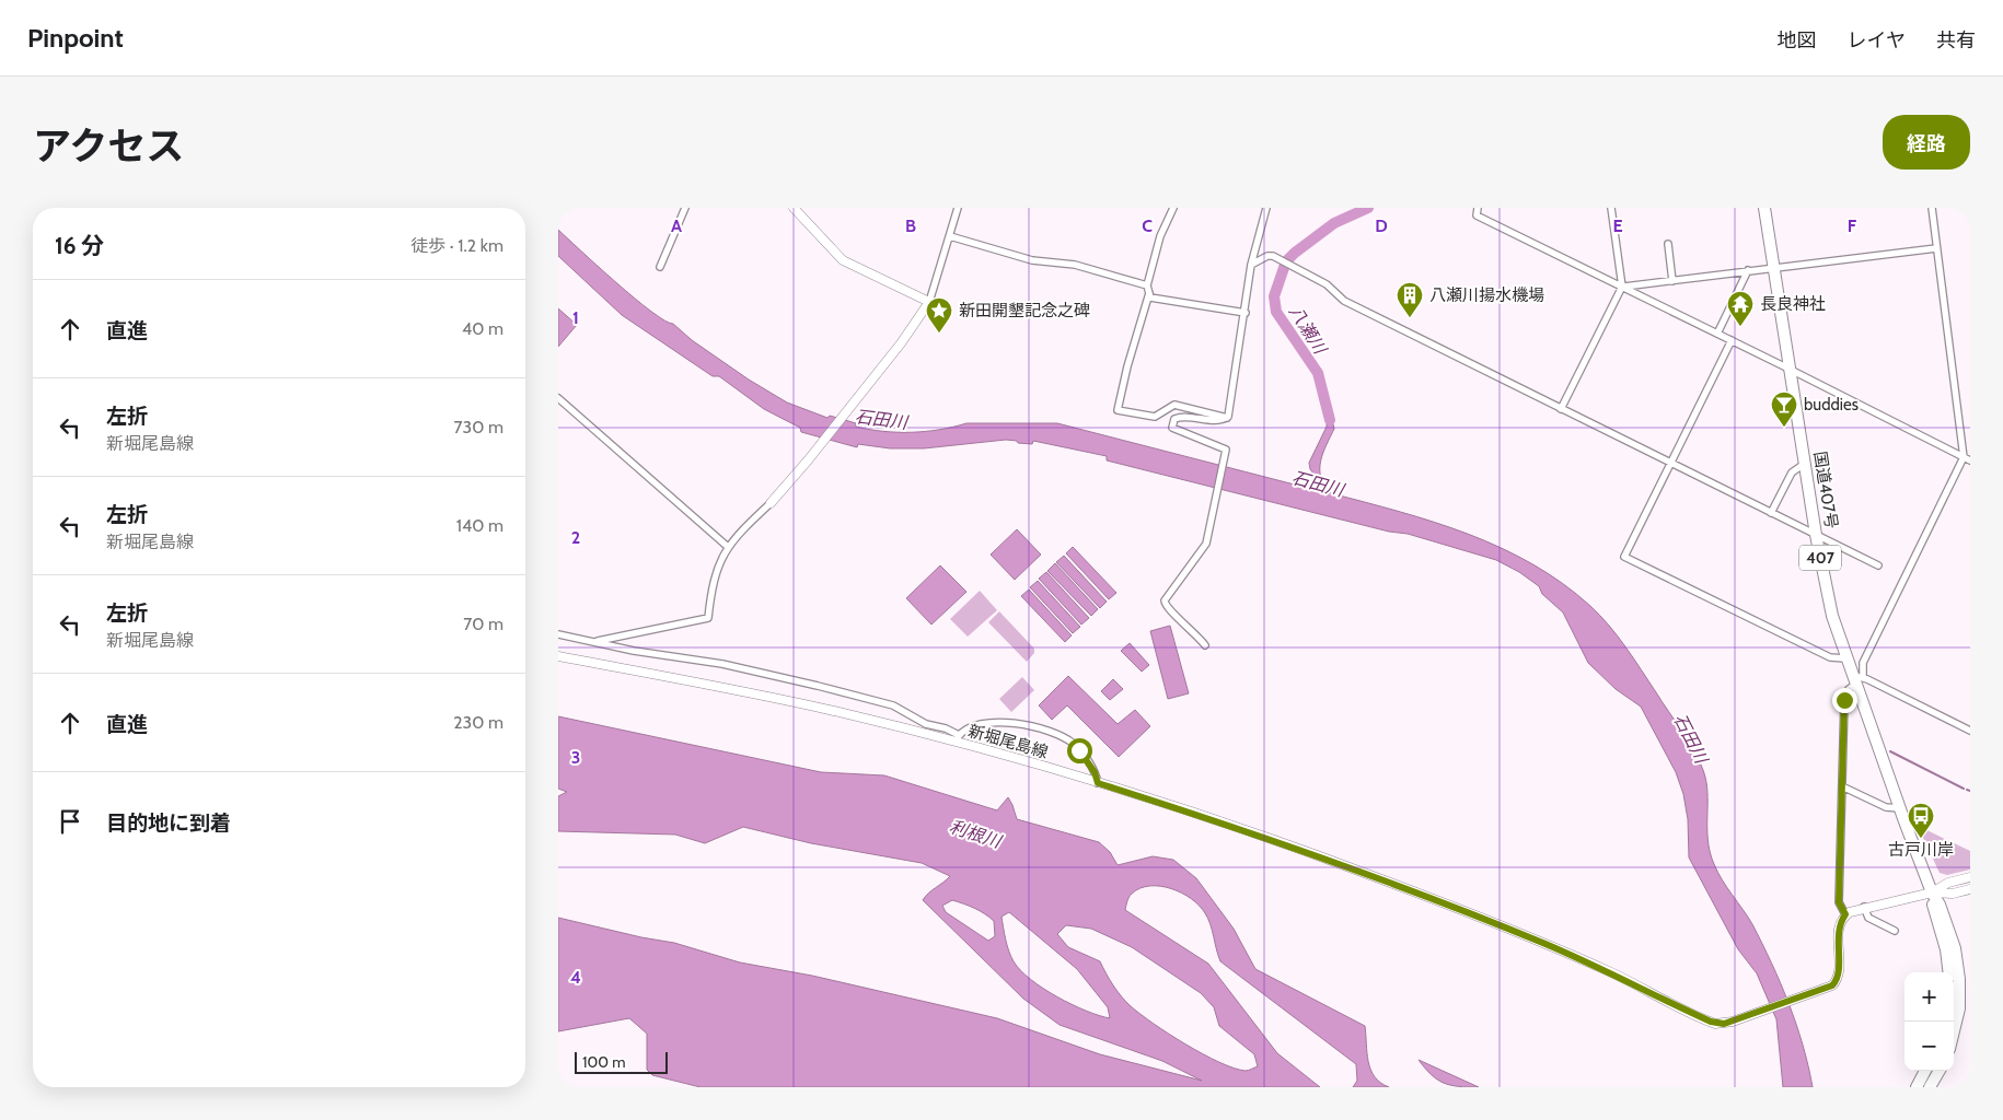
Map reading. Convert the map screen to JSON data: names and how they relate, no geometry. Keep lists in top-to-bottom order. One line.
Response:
{"streets":{"highway":["国道407号","407"],"main road":["新堀尾島線"]},"water":["八瀬川","石田川","利根川"],"places":{"building":["八瀬川揚水機場"],"temple":["長良神社"],"place":["新田開墾記念之碑"],"bar":["buddies"],"bus stop":["古戸川岸"]},"scale_bar":"100 m","page":{"header":"Pinpoint","nav":["地図","レイヤ","共有"],"title":"アクセス","buttons":"経路","heading":["16 分","徒歩 · 1.2 km"],"list":[["直進","40 m"],["左折","新堀尾島線","730 m"],["左折","新堀尾島線","140 m"],["左折","新堀尾島線","70 m"],["直進","230 m"],"目的地に到着"],"map_buttons":["+","−"],"scale":"100 m"},"grid":{"columns":["A","B","C","D","E","F"],"rows":["1","2","3","4"]}}
